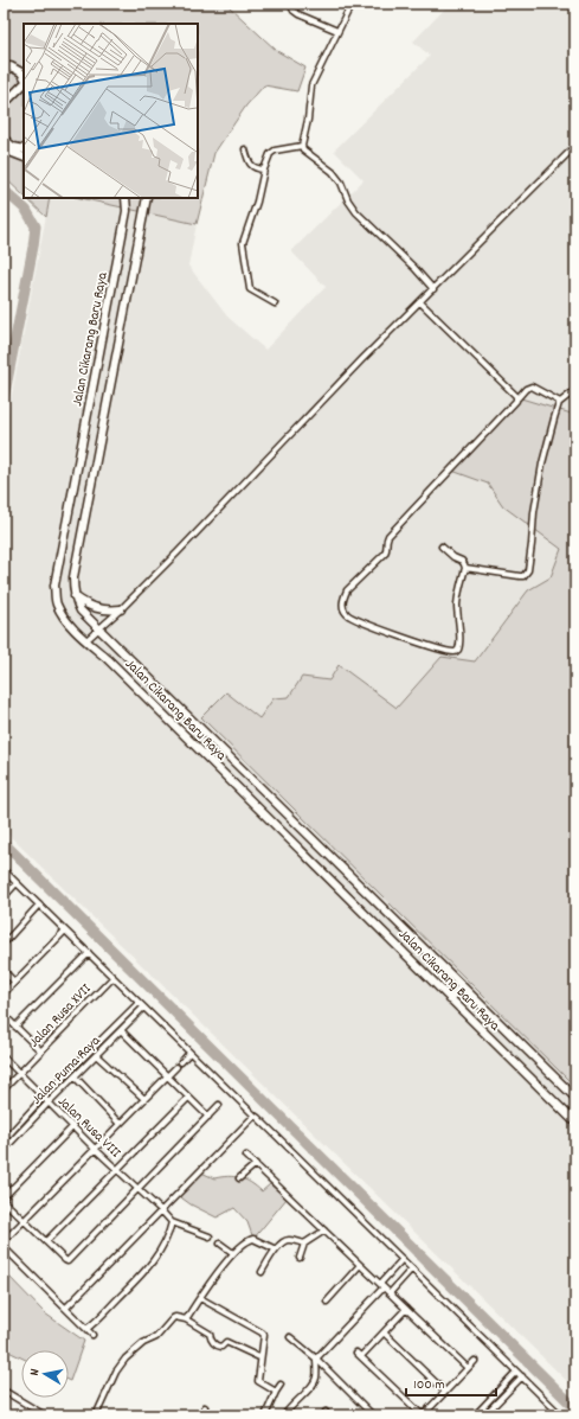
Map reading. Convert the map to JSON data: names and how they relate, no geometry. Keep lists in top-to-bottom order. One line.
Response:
{"streets":{"main road":["Jalan Cikarang Baru Raya"],"street":["Jalan Rusa XVII","Jalan Puma Raya","Jalan Rusa VIII"]},"crossings":[["Jalan Rusa XVII","Jalan Rusa VIII"],["Jalan Puma Raya","Jalan Rusa VIII"]],"scale_bar":"100 m","north":"left"}
